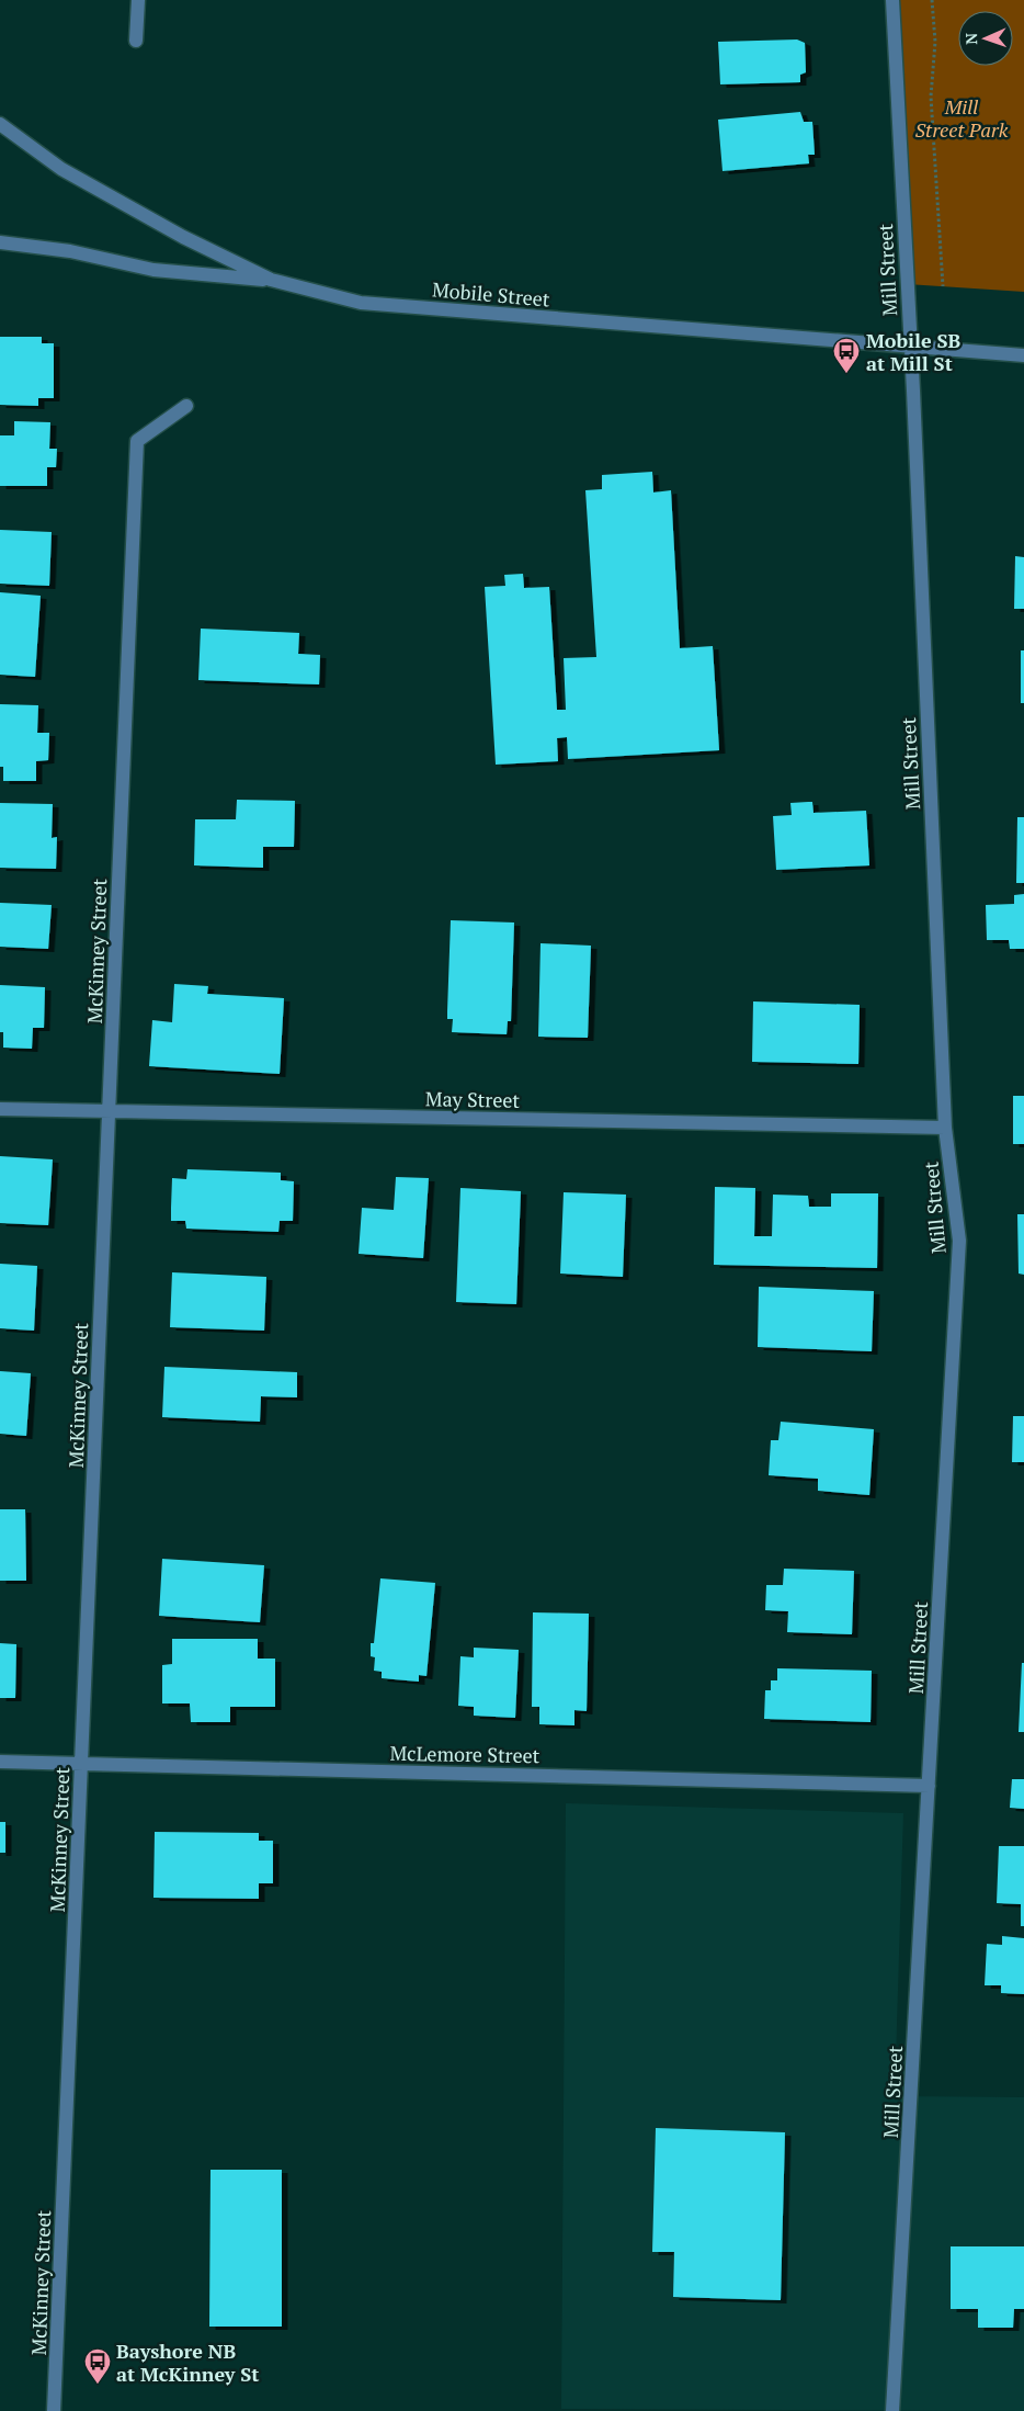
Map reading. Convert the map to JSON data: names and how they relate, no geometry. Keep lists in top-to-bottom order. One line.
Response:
{"streets":{"street":["Mill Street","Mobile Street","McKinney Street","May Street","McLemore Street"]},"crossings":[["Mill Street","Mobile Street"],["Mill Street","May Street"],["Mill Street","McLemore Street"],["McKinney Street","May Street"],["McKinney Street","McLemore Street"]],"parks":["Mill Street Park"],"places":{"bus stop":["Mobile SB at Mill St","Bayshore NB at McKinney St"]},"north":"left"}
